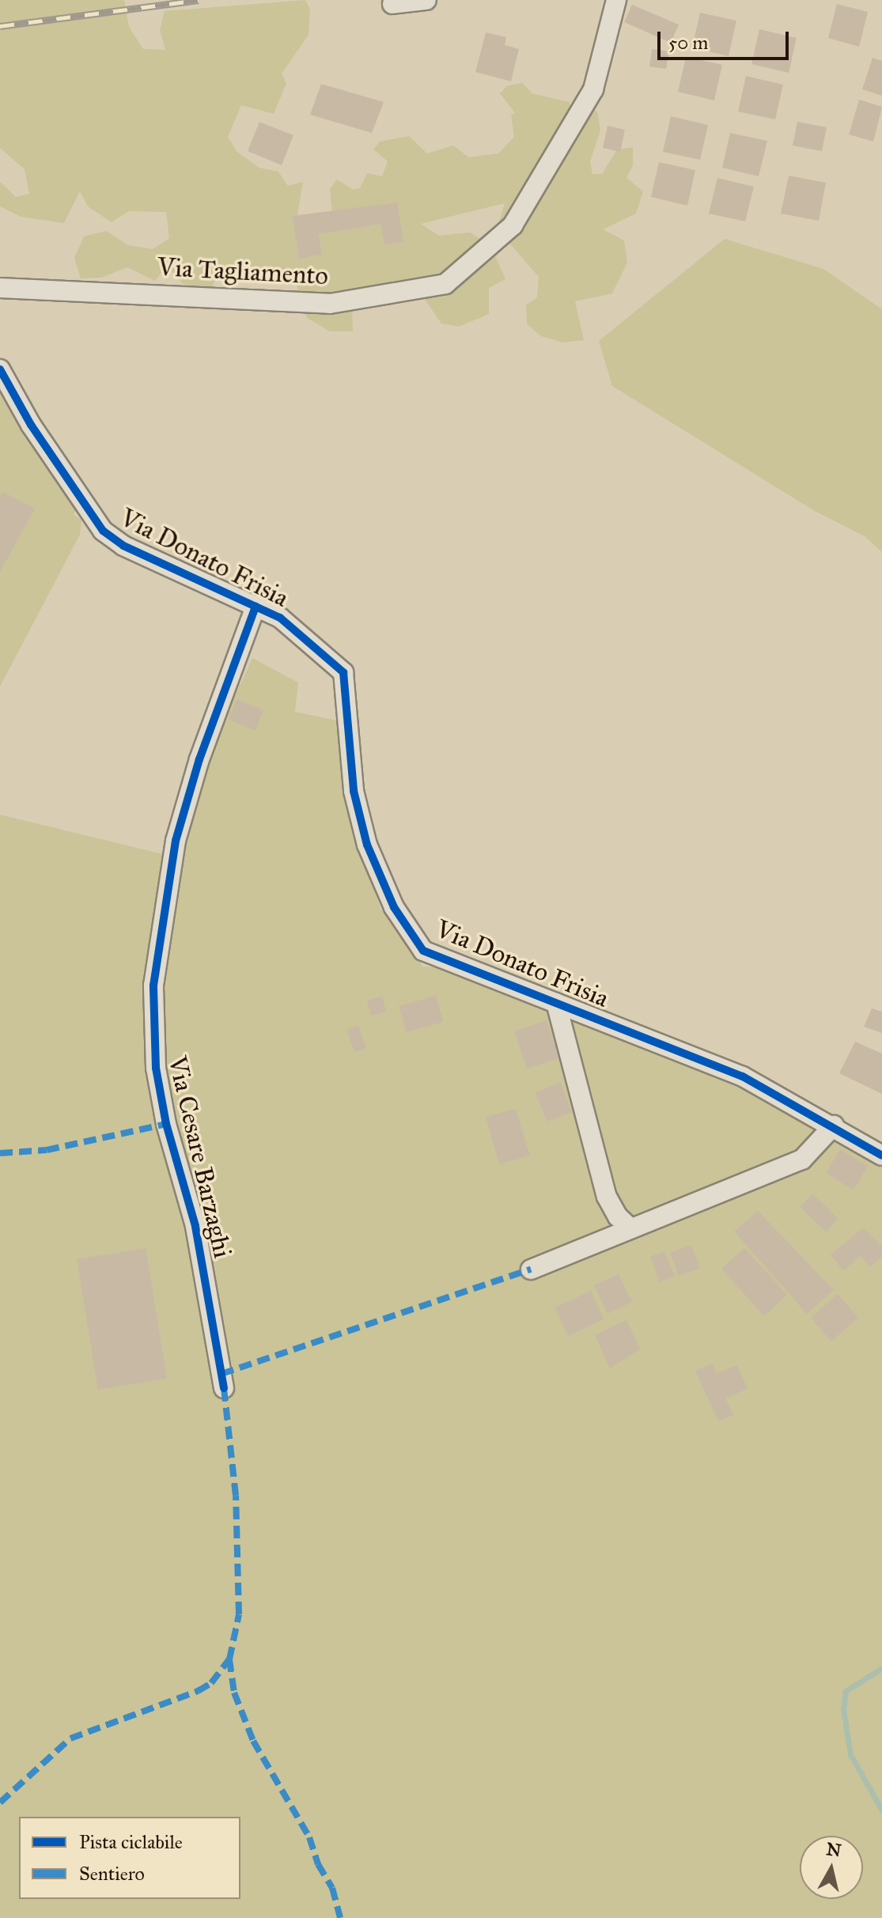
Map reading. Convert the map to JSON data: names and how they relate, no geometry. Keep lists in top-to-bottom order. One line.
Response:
{"streets":{"street":["Via Tagliamento","Via Donato Frisia","Via Cesare Barzaghi"]},"crossings":[["Via Donato Frisia","Via Cesare Barzaghi"]],"legend":["Pista ciclabile","Sentiero"],"scale_bar":"50 m","north":"top"}
